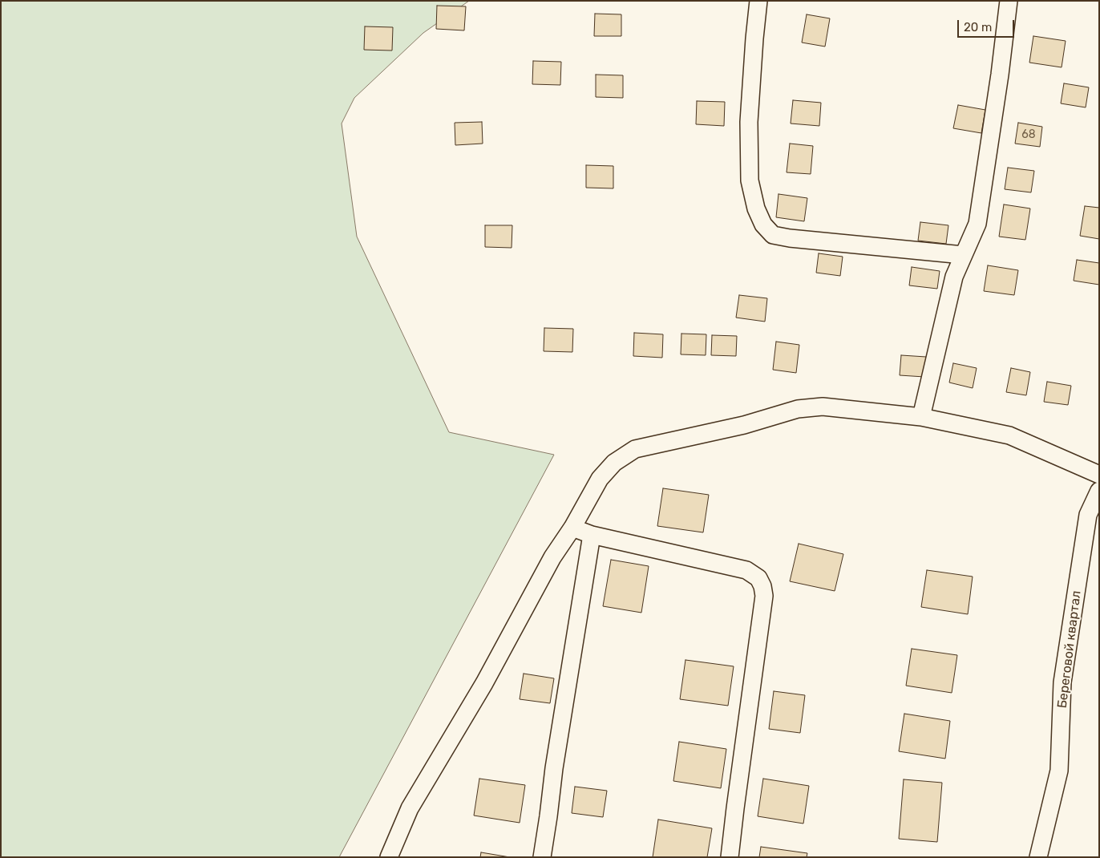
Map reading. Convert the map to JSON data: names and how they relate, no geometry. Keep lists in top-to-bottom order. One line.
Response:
{"streets":{"street":["Береговой квартал"]},"house_numbers":["68"],"scale_bar":"20 m"}
